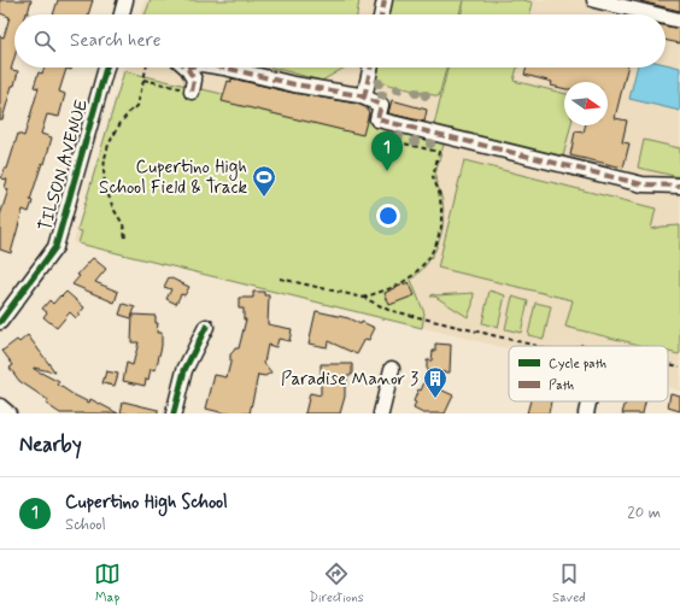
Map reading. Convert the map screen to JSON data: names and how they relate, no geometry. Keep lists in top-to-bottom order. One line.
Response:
{"streets":{"street":["TILSON AVENUE"]},"places":{"sports":["Cupertino High School Field & Track"],"building":["Paradise Manor 3"]},"legend":["Cycle path","Path"],"north":"right","page":{"search":"Search here","pins":"1","heading":"Nearby","list":[{"mark":"1","name":"Cupertino High School","note":"School","value":"20 m"}],"nav":["Map","Directions","Saved"]}}
